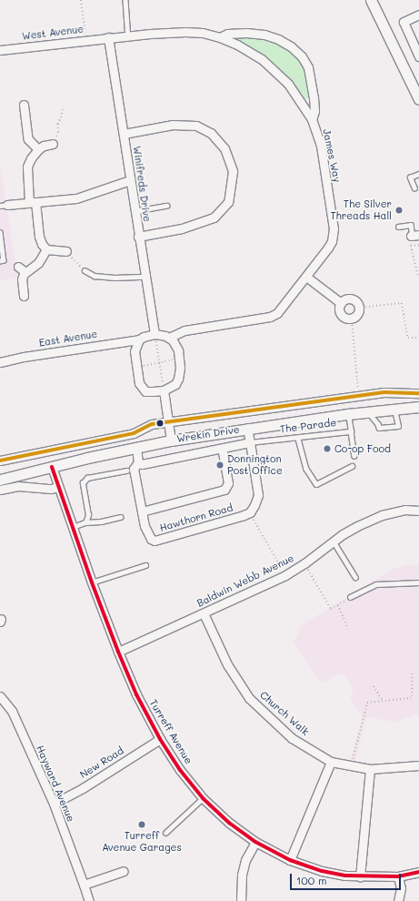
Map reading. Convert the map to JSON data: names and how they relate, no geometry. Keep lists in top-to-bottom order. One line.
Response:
{"streets":{"street":["West Avenue","James Way","Winifreds Drive","East Avenue","The Parade","Wrekin Drive","Hawthorn Road","Baldwin Webb Avenue","Church Walk","Turreff Avenue","New Road","Hayward Avenue"]},"crossings":[["West Avenue","James Way"],["West Avenue","Winifreds Drive"],["James Way","Winifreds Drive"],["The Parade","Wrekin Drive"],["The Parade","Hawthorn Road"],["Wrekin Drive","Hawthorn Road"],["Wrekin Drive","Turreff Avenue"],["Baldwin Webb Avenue","Church Walk"],["Baldwin Webb Avenue","Turreff Avenue"],["Turreff Avenue","New Road"],["New Road","Hayward Avenue"]],"places":["The Silver Threads Hall","Co-op Food","Donnington Post Office","Turreff Avenue Garages"],"scale_bar":"100 m"}
